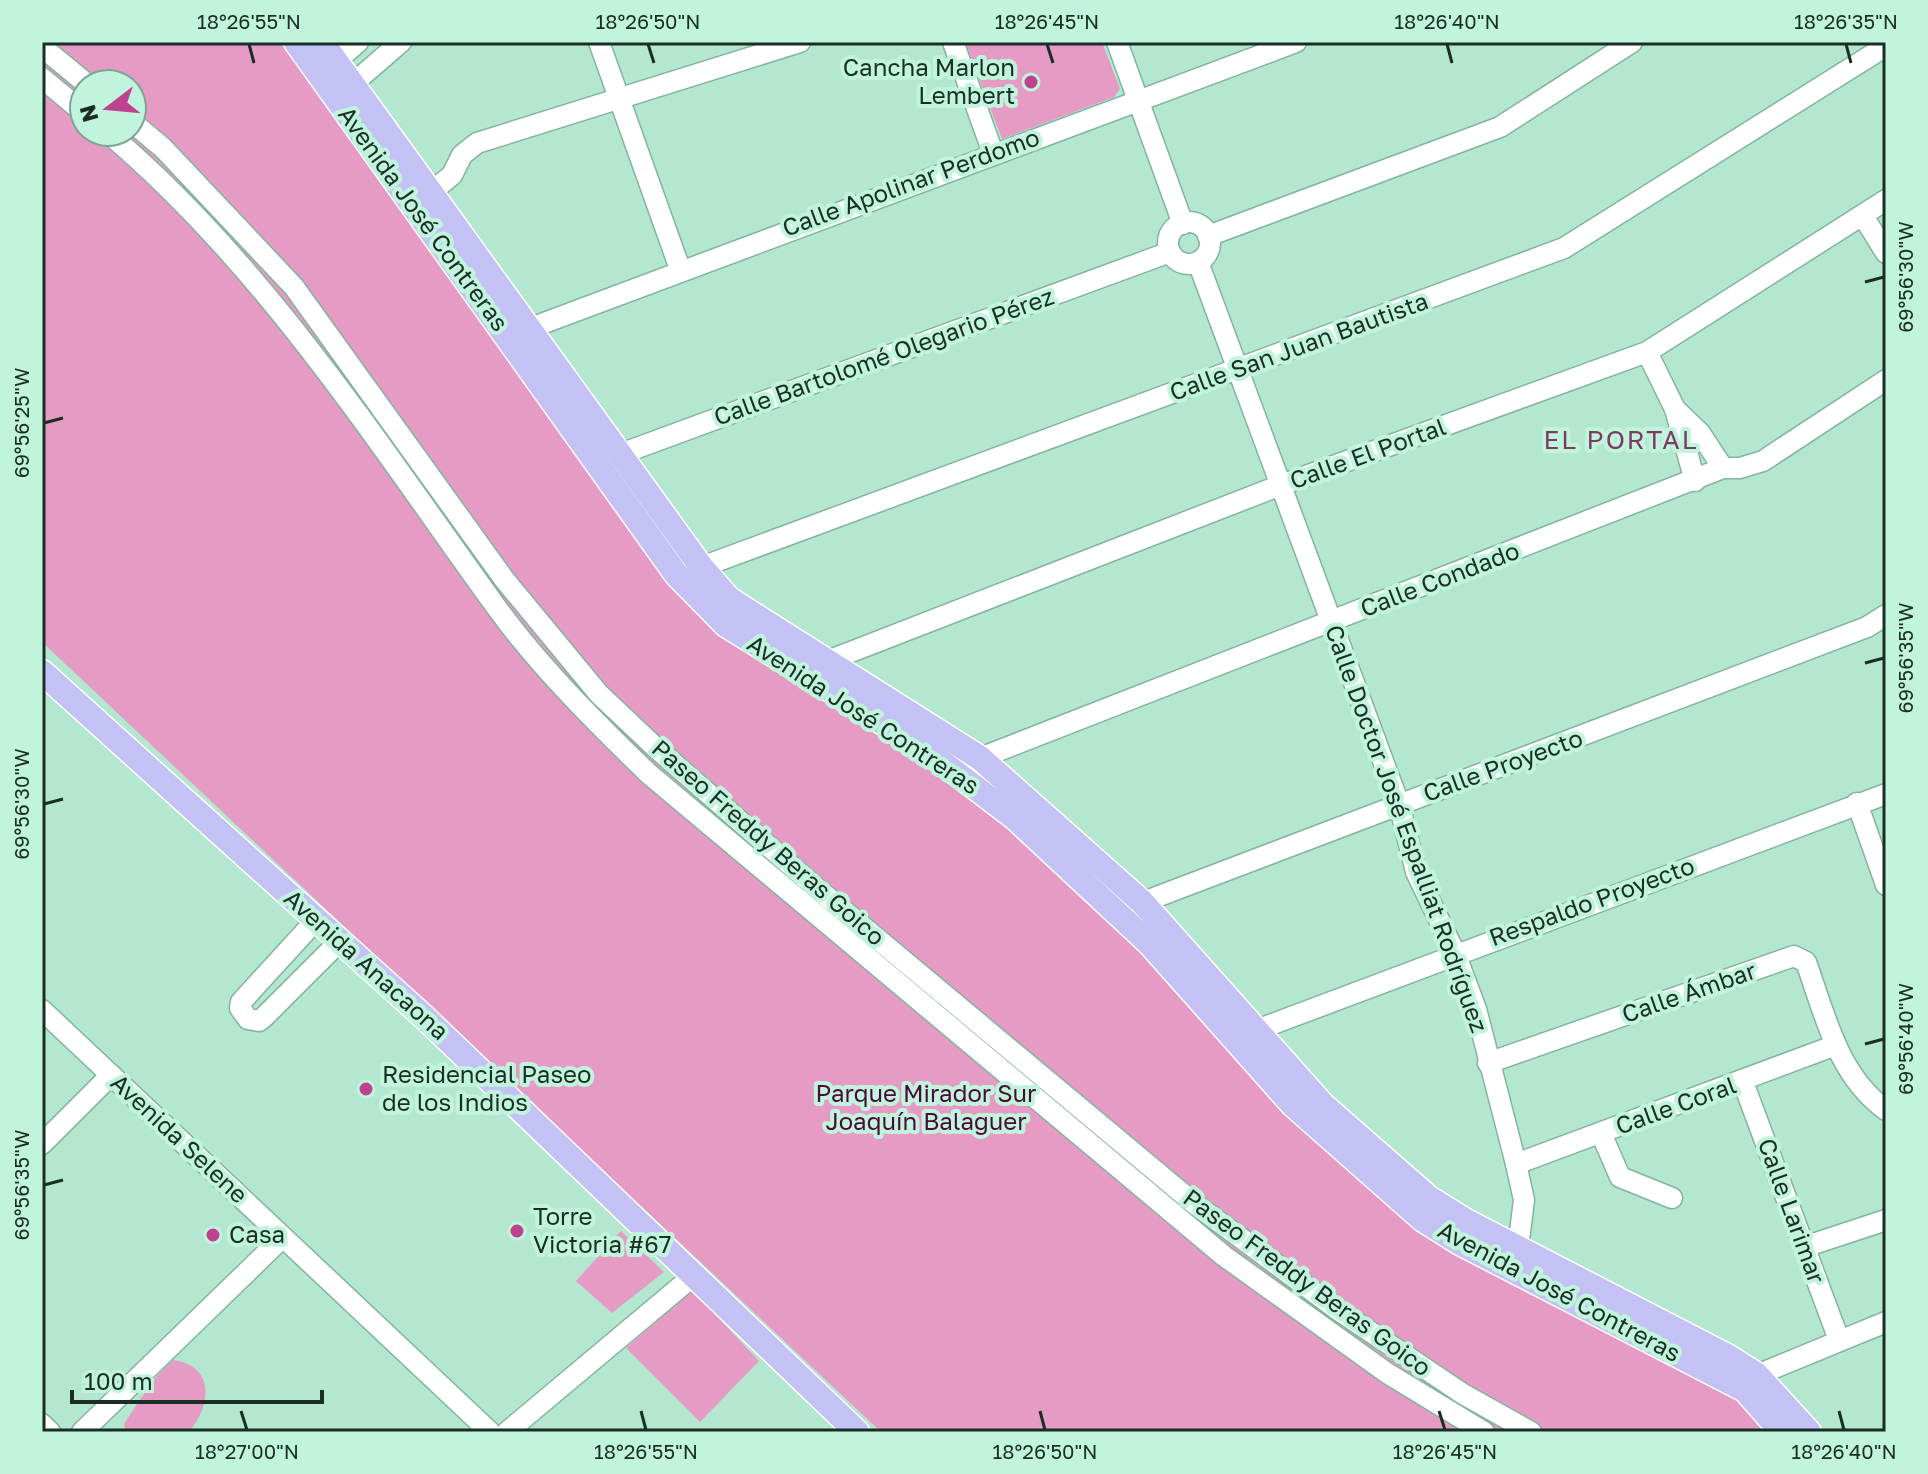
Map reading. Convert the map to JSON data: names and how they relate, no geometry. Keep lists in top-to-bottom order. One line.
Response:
{"streets":{"main road":["Avenida José Contreras","Avenida Anacaona"],"street":["Calle Apolinar Perdomo","Calle San Juan Bautista","Calle Bartolomé Olegario Pérez","Calle El Portal","Calle Condado","Calle Proyecto","Calle Doctor José Espalliat Rodríguez","Paseo Freddy Beras Goico","Respaldo Proyecto","Calle Ámbar","Calle Coral","Avenida Selene","Calle Larimar"]},"crossings":[["Calle Apolinar Perdomo","Avenida José Contreras"],["Avenida José Contreras","Calle San Juan Bautista"],["Avenida José Contreras","Calle Bartolomé Olegario Pérez"],["Avenida José Contreras","Calle El Portal"],["Avenida José Contreras","Calle Condado"],["Avenida José Contreras","Calle Proyecto"],["Avenida José Contreras","Calle Doctor José Espalliat Rodríguez"],["Avenida José Contreras","Respaldo Proyecto"],["Calle San Juan Bautista","Calle Doctor José Espalliat Rodríguez"],["Calle Bartolomé Olegario Pérez","Calle Doctor José Espalliat Rodríguez"],["Calle El Portal","Calle Doctor José Espalliat Rodríguez"],["Calle Condado","Calle Doctor José Espalliat Rodríguez"],["Calle Proyecto","Calle Doctor José Espalliat Rodríguez"],["Calle Doctor José Espalliat Rodríguez","Respaldo Proyecto"],["Calle Doctor José Espalliat Rodríguez","Calle Ámbar"],["Calle Doctor José Espalliat Rodríguez","Calle Coral"],["Calle Ámbar","Calle Coral"],["Calle Coral","Calle Larimar"]],"districts":["EL PORTAL"],"parks":["Parque Mirador Sur Joaquín Balaguer"],"places":["Cancha Marlon Lembert","Residencial Paseo de los Indios","Torre Victoria #67","Casa"],"scale_bar":"100 m","north":"left","coordinates":["18°26'55\"N","18°26'50\"N","18°26'45\"N","18°26'40\"N","18°26'35\"N","69°56'30\"W","69°56'25\"W","69°56'35\"W","69°56'40\"W","18°27'00\"N"]}
